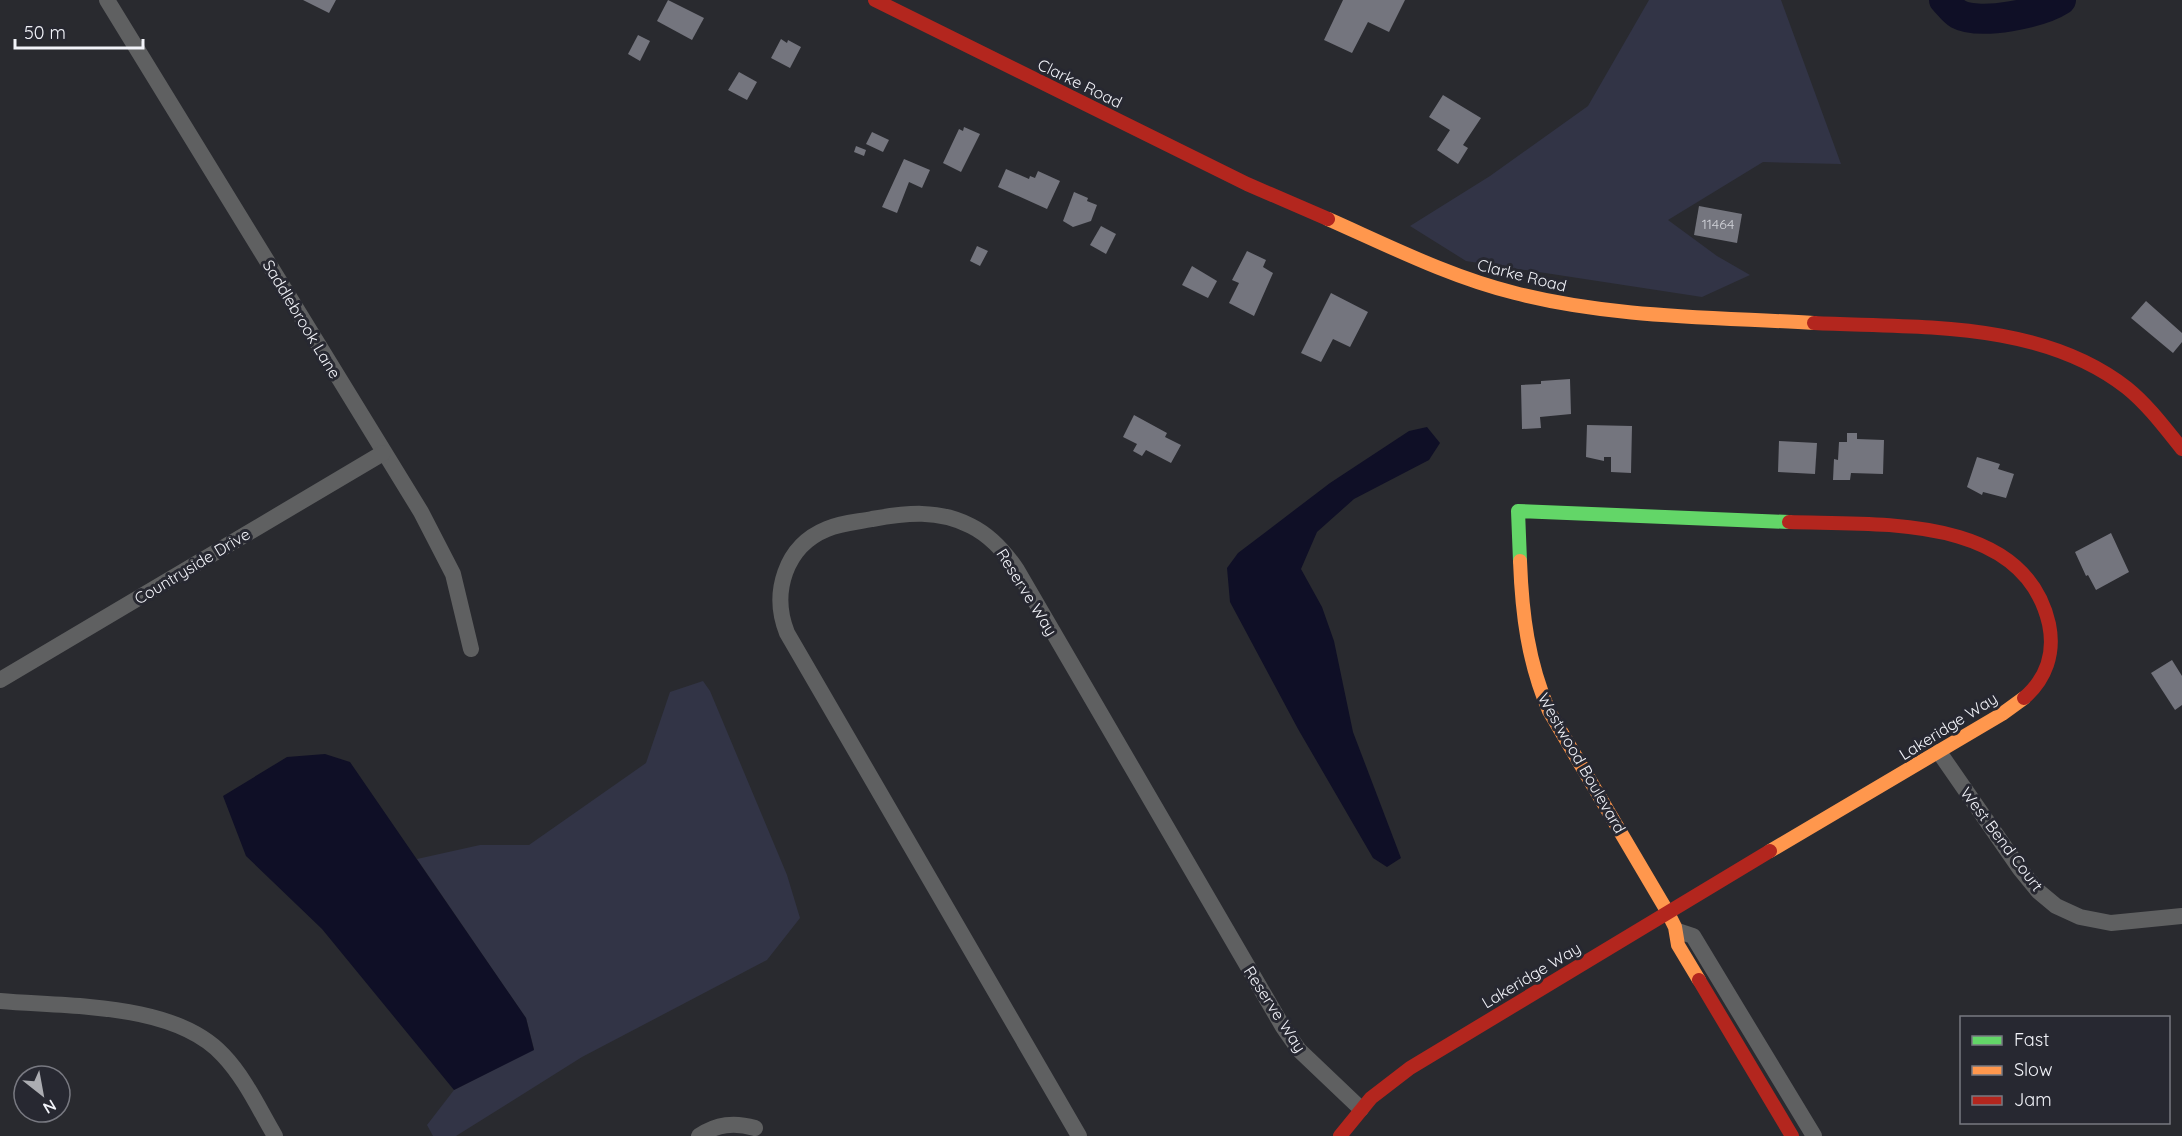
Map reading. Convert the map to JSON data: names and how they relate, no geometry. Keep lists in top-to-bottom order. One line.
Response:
{"streets":{"street":["Clarke Road","Saddlebrook Lane","Countryside Drive","Reserve Way","Lakeridge Way","Westwood Boulevard","West Bend Court"]},"crossings":[["Saddlebrook Lane","Countryside Drive"],["Reserve Way","Lakeridge Way"],["Lakeridge Way","Westwood Boulevard"],["Lakeridge Way","West Bend Court"]],"house_numbers":["11464"],"legend":["Fast","Slow","Jam"],"scale_bar":"50 m","north":"bottom right"}
